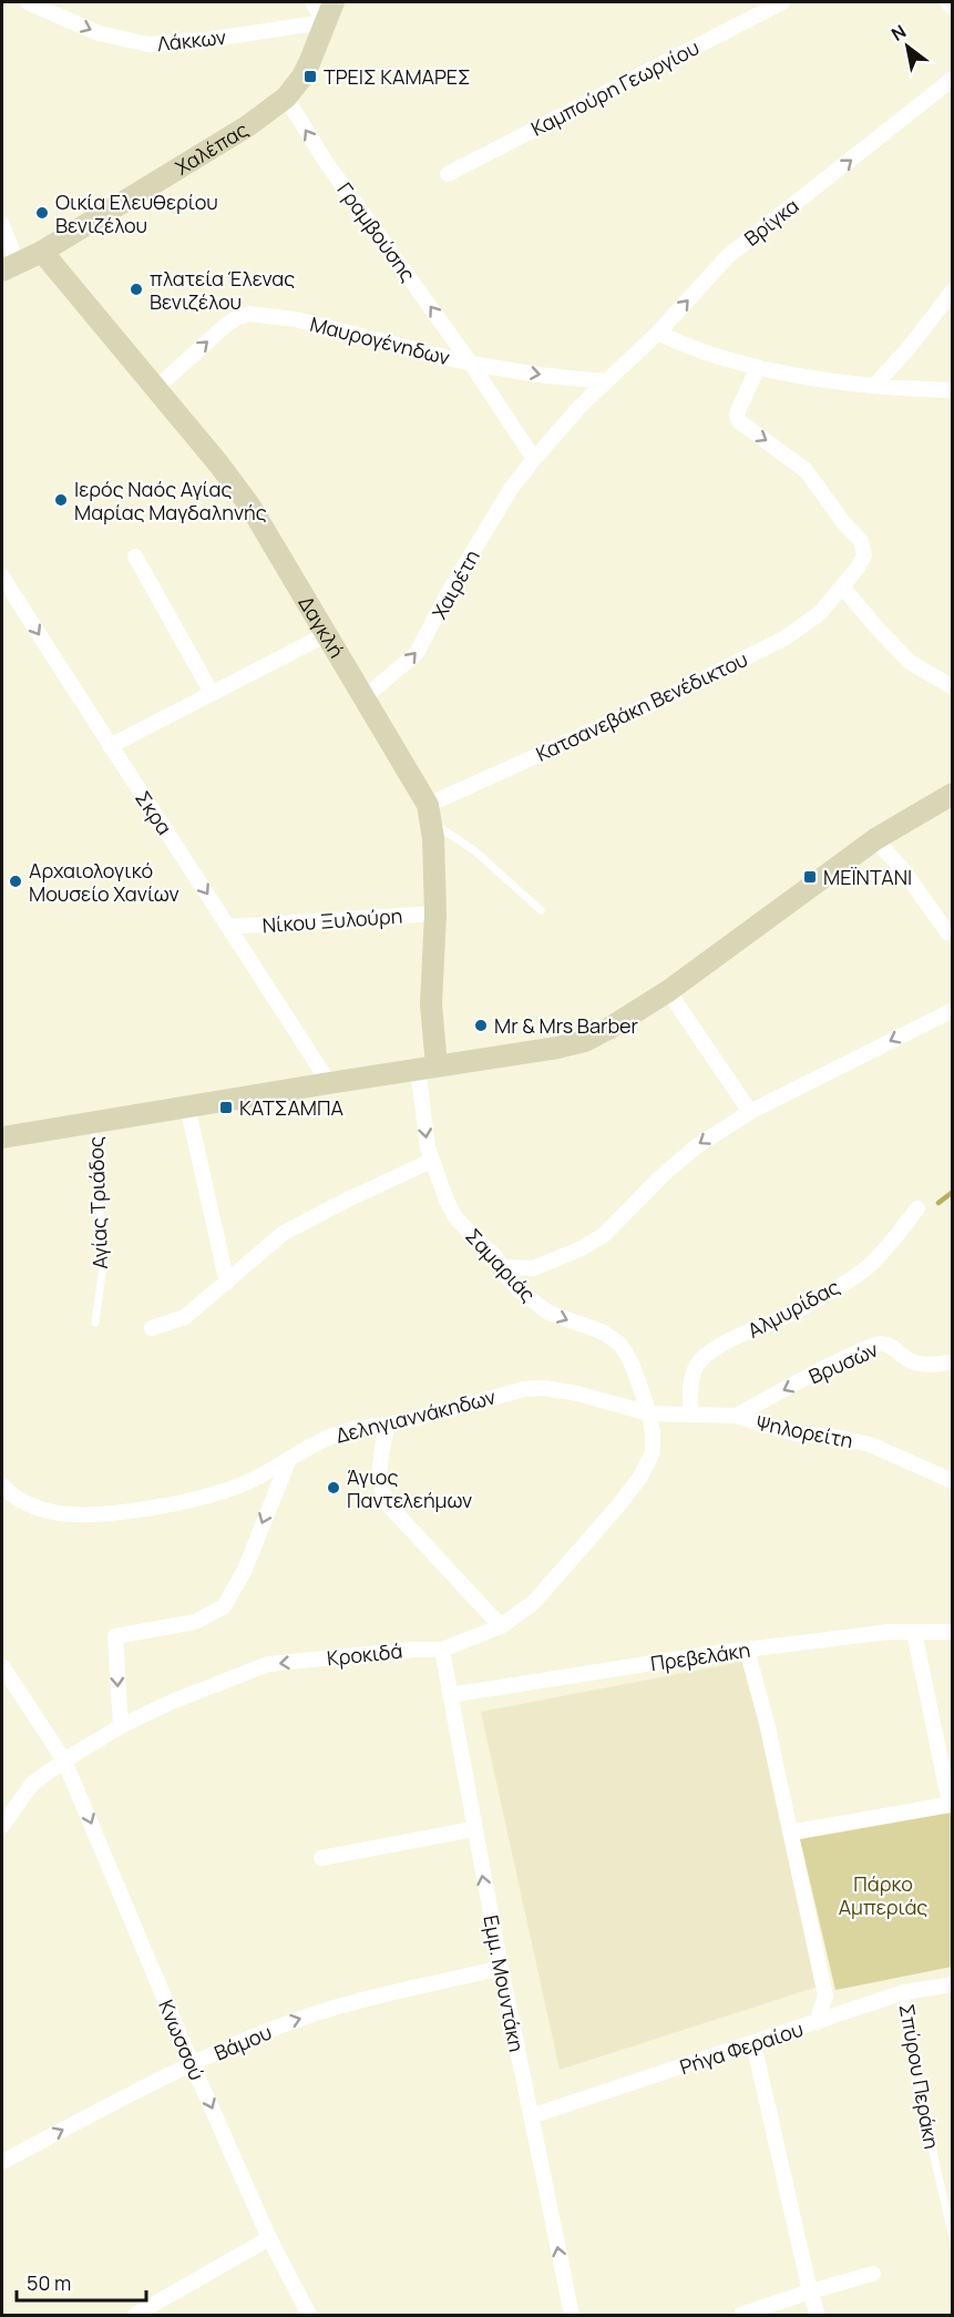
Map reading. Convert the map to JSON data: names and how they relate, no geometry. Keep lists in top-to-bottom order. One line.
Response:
{"streets":{"street":["Λάκκων","Καμπούρη Γεωργίου","Χαλέπας","Βρίγκα","Γραμβούσης","Μαυρογένηδων","Χαιρέτη","Δαγκλή","Κατσανεβάκη Βενέδικτου","Σκρα","Νίκου Ξυλούρη","Σαμαριάς","Αλμυρίδας","Βρυσών","Δεληγιαννάκηδων","Ψηλορείτη","Κροκιδά","Πρεβελάκη","Εμμ. Μουντάκη","Κνωσσού","Βάμου","Ρήγα Φεραίου"],"lane":["Αγίας Τριάδος","Σπύρου Περάκη"]},"crossings":[["Λάκκων","Χαλέπας"],["Χαλέπας","Γραμβούσης"],["Χαλέπας","Δαγκλή"],["Βρίγκα","Μαυρογένηδων"],["Βρίγκα","Χαιρέτη"],["Γραμβούσης","Μαυρογένηδων"],["Γραμβούσης","Χαιρέτη"],["Μαυρογένηδων","Χαιρέτη"],["Μαυρογένηδων","Δαγκλή"],["Χαιρέτη","Δαγκλή"],["Δαγκλή","Κατσανεβάκη Βενέδικτου"],["Δαγκλή","Νίκου Ξυλούρη"],["Δαγκλή","Σαμαριάς"],["Σκρα","Νίκου Ξυλούρη"],["Σαμαριάς","Δεληγιαννάκηδων"],["Σαμαριάς","Ψηλορείτη"],["Σαμαριάς","Κροκιδά"],["Αλμυρίδας","Ψηλορείτη"],["Βρυσών","Ψηλορείτη"],["Δεληγιαννάκηδων","Ψηλορείτη"],["Δεληγιαννάκηδων","Κροκιδά"],["Ψηλορείτη","Κροκιδά"],["Κροκιδά","Εμμ. Μουντάκη"],["Κροκιδά","Κνωσσού"],["Πρεβελάκη","Εμμ. Μουντάκη"],["Εμμ. Μουντάκη","Βάμου"],["Εμμ. Μουντάκη","Ρήγα Φεραίου"],["Κνωσσού","Βάμου"],["Ρήγα Φεραίου","Σπύρου Περάκη"]],"one_way":["Λάκκων","Βρίγκα","Γραμβούσης","Μαυρογένηδων","Χαιρέτη","Σαμαριάς","Βρυσών","Κροκιδά","Εμμ. Μουντάκη","Κνωσσού","Βάμου"],"parks":["Πάρκο Αμπεριάς"],"places":{"transit":["ΤΡΕΙΣ ΚΑΜΑΡΕΣ","ΜΕΪΝΤΑΝΙ","ΚΑΤΣΑΜΠΑ"],"other":["Οικία Ελευθερίου Βενιζέλου","πλατεία Έλενας Βενιζέλου","Ιερός Ναός Αγίας Μαρίας Μαγδαληνής","Αρχαιολογικό Μουσείο Χανίων","Mr & Mrs Barber","Άγιος Παντελεήμων"]},"scale_bar":"50 m","north":"top left"}
